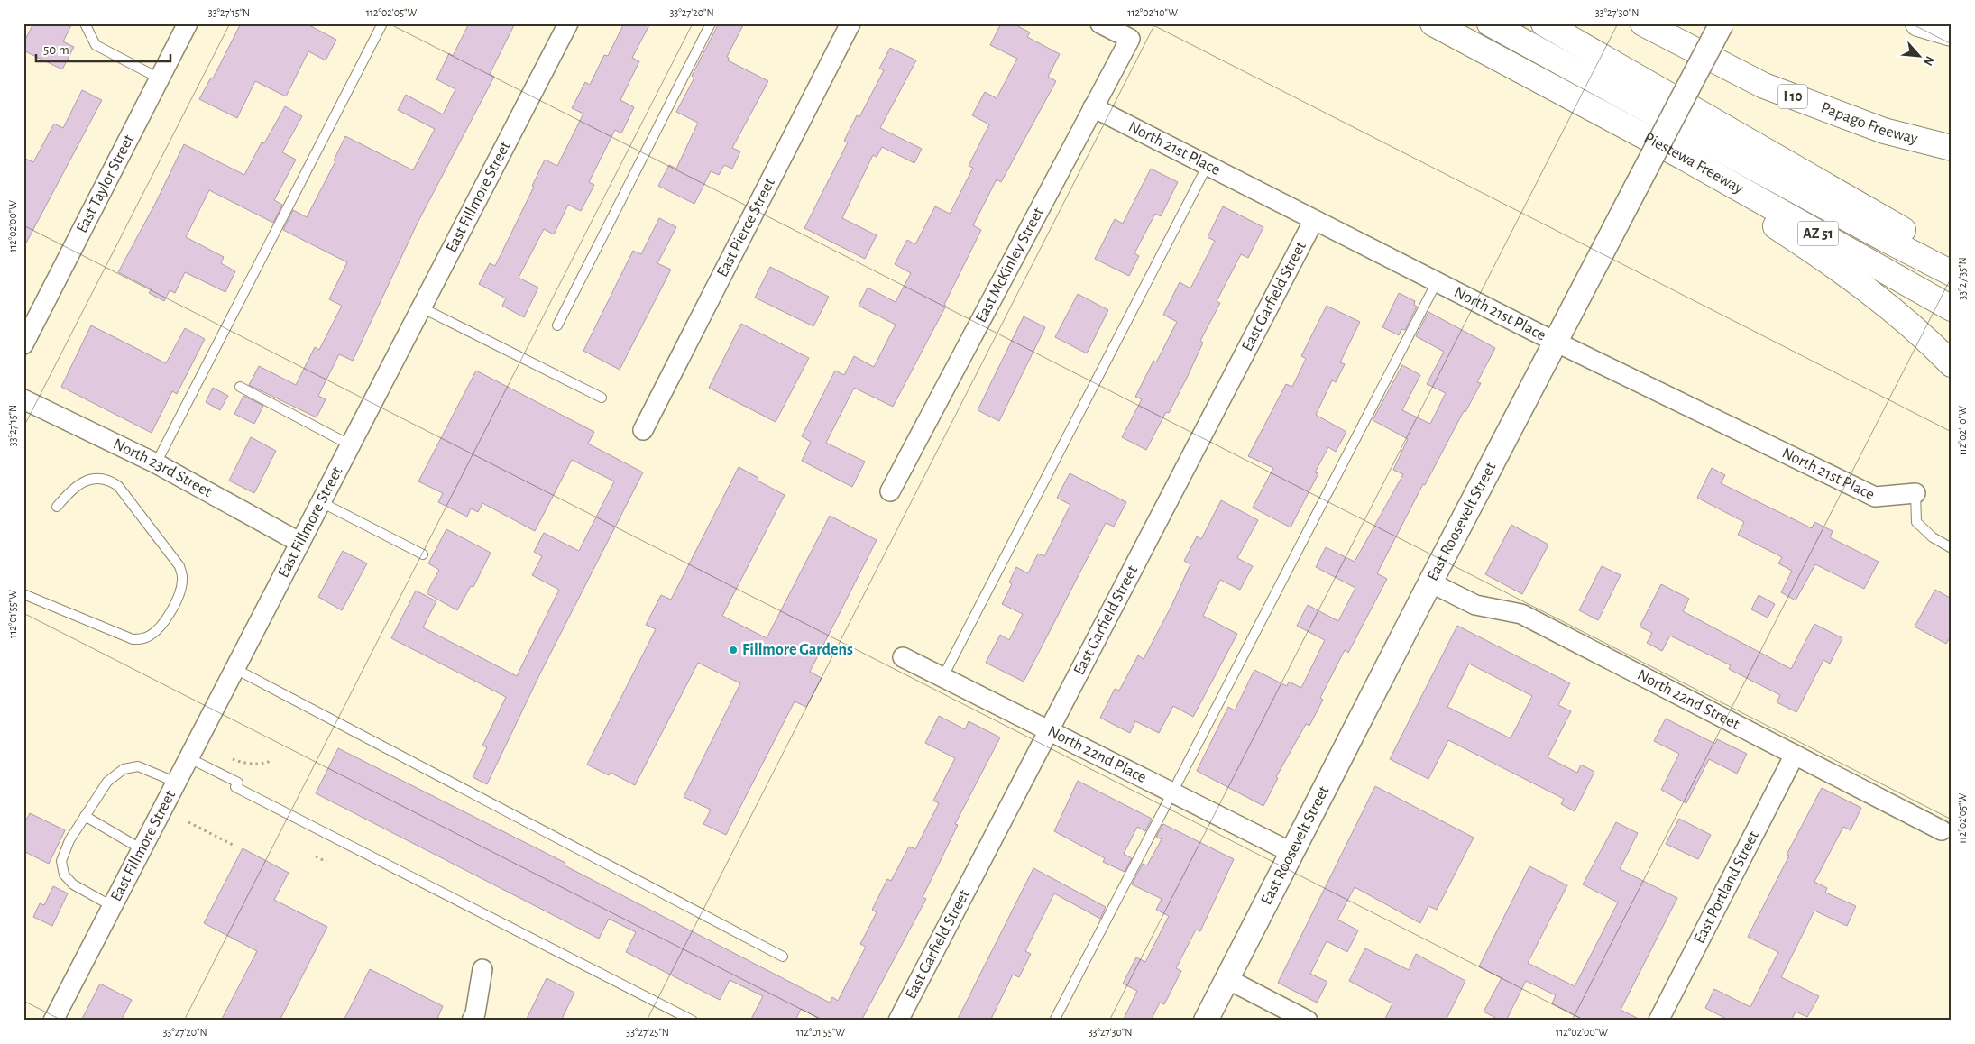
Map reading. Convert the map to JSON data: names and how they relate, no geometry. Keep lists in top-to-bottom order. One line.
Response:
{"streets":{"highway":["I 10","Papago Freeway","Piestewa Freeway","AZ 51"],"street":["North 21st Place","East Taylor Street","East Fillmore Street","East Pierce Street","East McKinley Street","East Garfield Street","North 23rd Street","East Roosevelt Street","North 22nd Street","North 22nd Place","East Portland Street"]},"crossings":[["North 21st Place","East McKinley Street"],["North 21st Place","East Garfield Street"],["North 21st Place","East Roosevelt Street"],["East Fillmore Street","North 23rd Street"],["East Garfield Street","North 22nd Place"],["East Roosevelt Street","North 22nd Street"],["East Roosevelt Street","North 22nd Place"],["North 22nd Street","East Portland Street"]],"places":["Fillmore Gardens"],"scale_bar":"50 m","north":"bottom right","coordinates":["33°27'15\"N","112°02'05\"W","33°27'20\"N","112°02'10\"W","33°27'30\"N","112°02'00\"W","33°27'35\"N","112°01'55\"W","33°27'25\"N"]}
